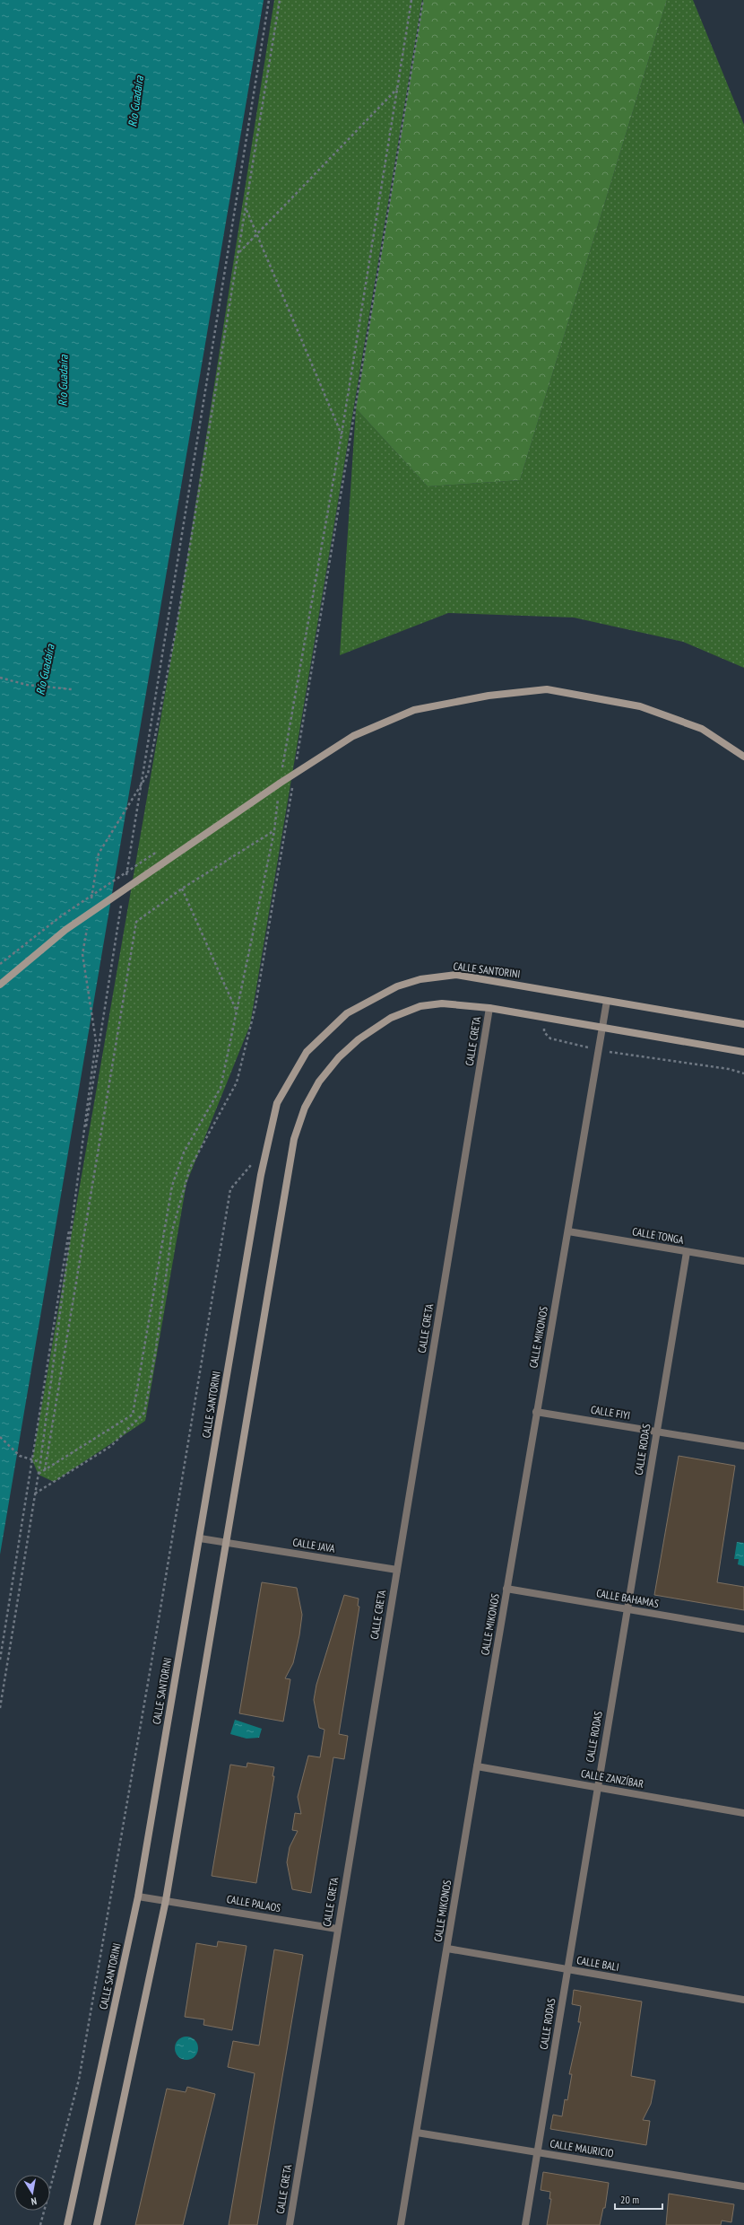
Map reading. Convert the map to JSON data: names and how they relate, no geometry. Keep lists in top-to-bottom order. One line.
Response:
{"streets":{"street":["CALLE SANTORINI","CALLE CRETA","CALLE TONGA","CALLE MIKONOS","CALLE FIYI","CALLE RODAS","CALLE JAVA","CALLE BAHAMAS","CALLE ZANZÍBAR","CALLE PALAOS","CALLE BALI","CALLE MAURICIO"]},"crossings":[["CALLE SANTORINI","CALLE MIKONOS"],["CALLE SANTORINI","CALLE JAVA"],["CALLE SANTORINI","CALLE PALAOS"],["CALLE CRETA","CALLE JAVA"],["CALLE CRETA","CALLE PALAOS"],["CALLE TONGA","CALLE MIKONOS"],["CALLE TONGA","CALLE RODAS"],["CALLE MIKONOS","CALLE FIYI"],["CALLE MIKONOS","CALLE BAHAMAS"],["CALLE MIKONOS","CALLE ZANZÍBAR"],["CALLE MIKONOS","CALLE BALI"],["CALLE MIKONOS","CALLE MAURICIO"],["CALLE FIYI","CALLE RODAS"],["CALLE RODAS","CALLE BAHAMAS"],["CALLE RODAS","CALLE ZANZÍBAR"],["CALLE RODAS","CALLE BALI"],["CALLE RODAS","CALLE MAURICIO"]],"water":["Río Guadaíra"],"scale_bar":"20 m","north":"bottom"}
